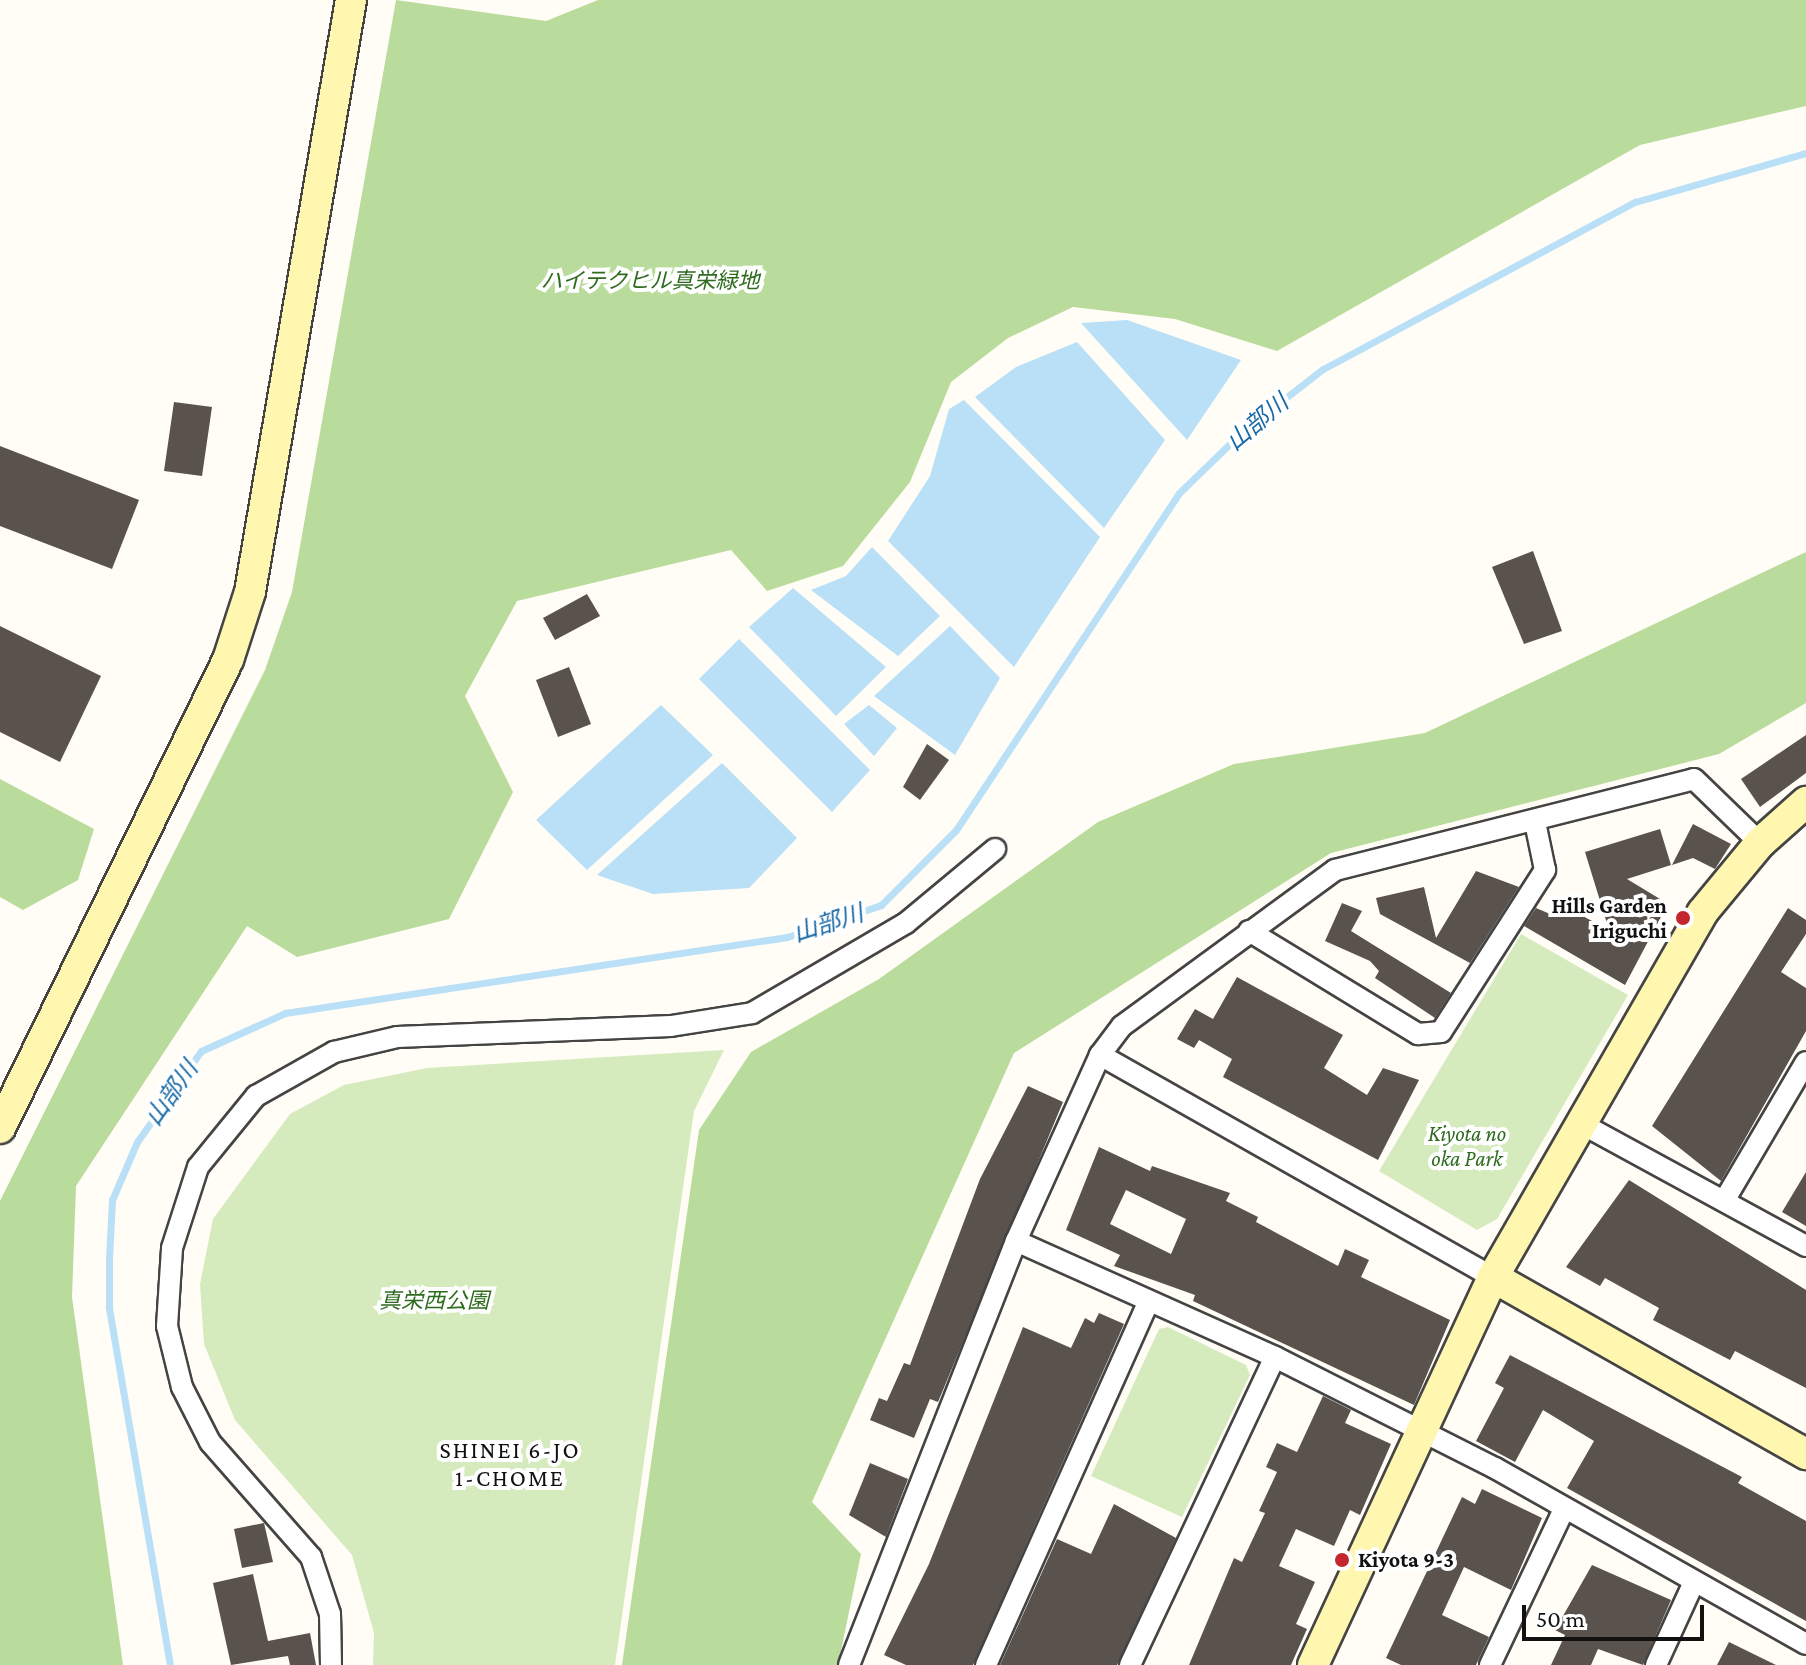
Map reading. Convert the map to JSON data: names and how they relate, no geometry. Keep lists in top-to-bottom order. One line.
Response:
{"districts":["SHINEI 6-JO 1-CHOME"],"water":["山部川"],"parks":["ハイテクヒル真栄緑地","Kiyota no oka Park","真栄西公園"],"places":["Hills Garden Iriguchi","Kiyota 9-3"],"scale_bar":"50 m"}
